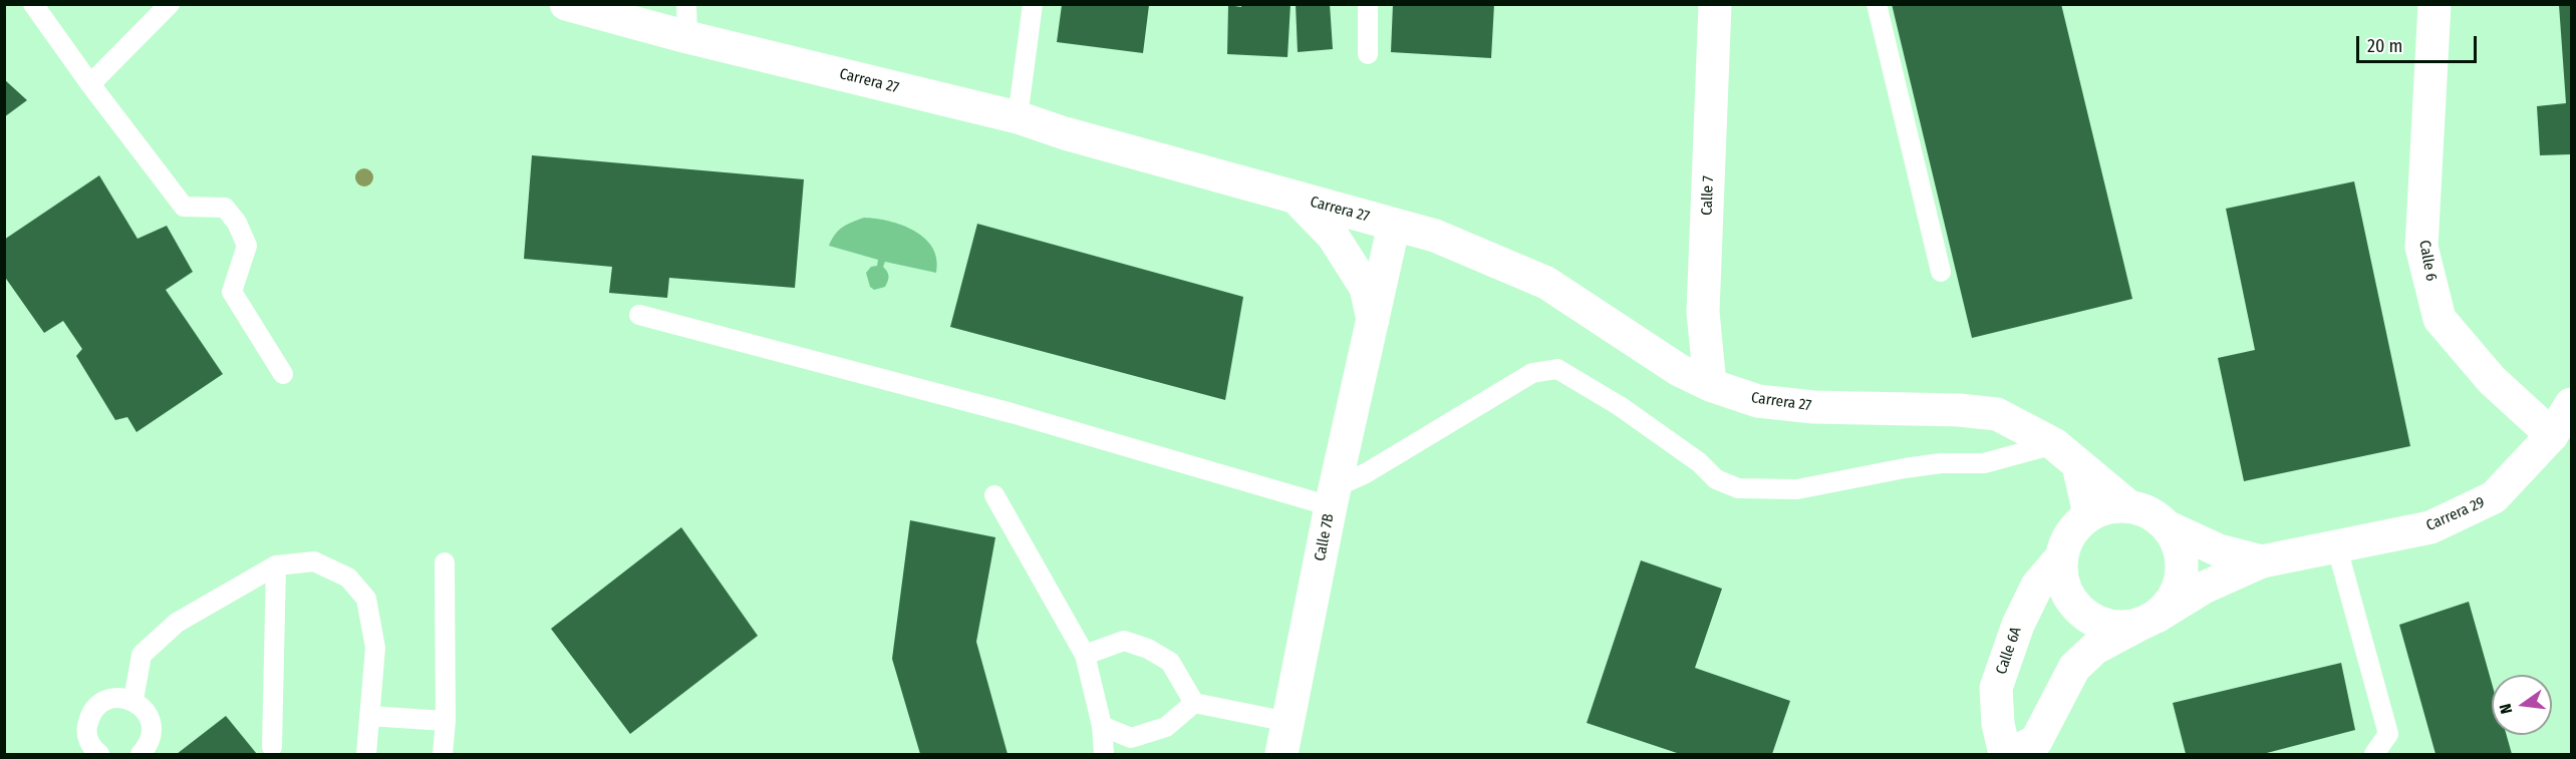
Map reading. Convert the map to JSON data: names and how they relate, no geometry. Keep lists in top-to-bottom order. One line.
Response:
{"streets":{"street":["Carrera 27","Calle 7","Calle 6","Carrera 29","Calle 7B","Calle 6A"]},"crossings":[["Carrera 27","Calle 7"],["Carrera 27","Carrera 29"],["Carrera 27","Calle 7B"],["Carrera 27","Calle 6A"],["Calle 6","Carrera 29"],["Carrera 29","Calle 6A"]],"scale_bar":"20 m","north":"left"}
